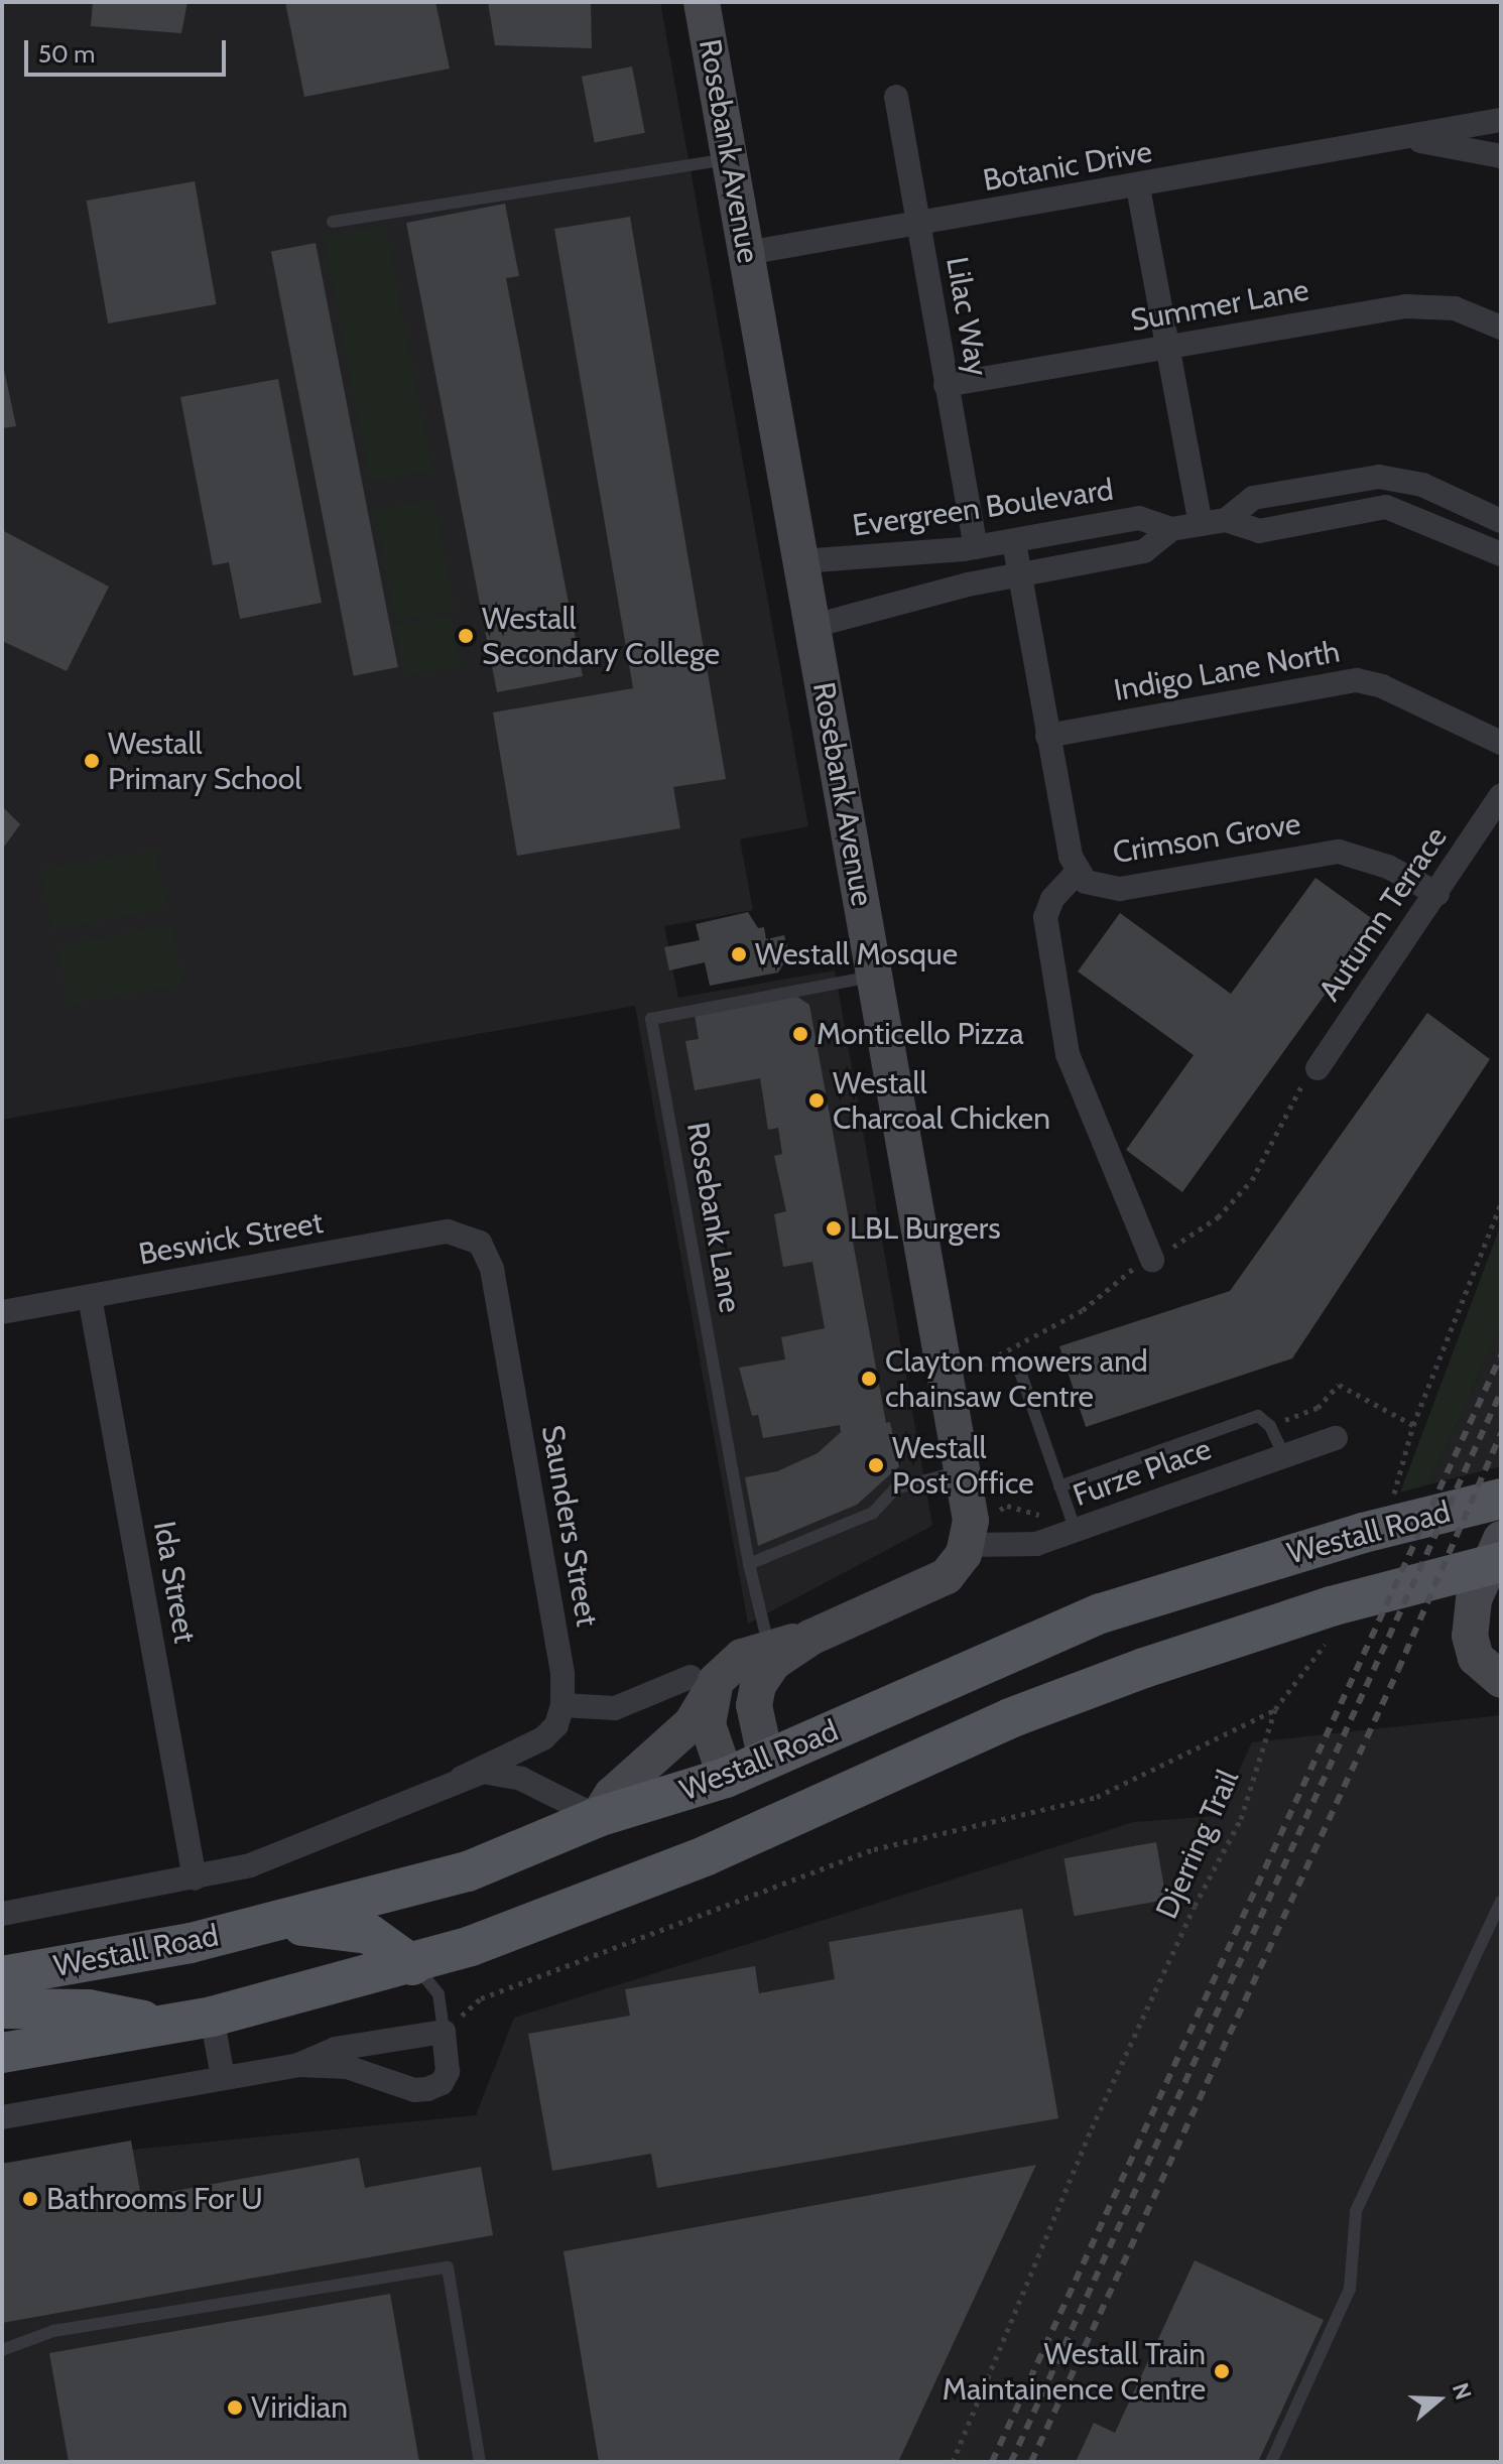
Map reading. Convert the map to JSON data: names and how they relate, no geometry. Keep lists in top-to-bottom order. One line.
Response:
{"streets":{"main road":["Westall Road"],"street":["Rosebank Avenue","Botanic Drive","Summer Lane","Lilac Way","Evergreen Boulevard","Indigo Lane North","Crimson Grove","Autumn Terrace","Beswick Street","Furze Place","Saunders Street","Ida Street"],"lane":["Rosebank Lane"],"path":["Djerring Trail"]},"crossings":[["Rosebank Avenue","Botanic Drive"],["Rosebank Avenue","Evergreen Boulevard"],["Rosebank Avenue","Rosebank Lane"],["Rosebank Avenue","Furze Place"],["Botanic Drive","Lilac Way"],["Summer Lane","Lilac Way"],["Lilac Way","Evergreen Boulevard"],["Evergreen Boulevard","Crimson Grove"],["Indigo Lane North","Crimson Grove"],["Crimson Grove","Autumn Terrace"],["Beswick Street","Saunders Street"],["Beswick Street","Ida Street"],["Westall Road","Djerring Trail"]],"places":["Westall Secondary College","Westall Primary School","Westall Mosque","Monticello Pizza","Westall Charcoal Chicken","LBL Burgers","Clayton mowers and chainsaw Centre","Westall Post Office","Bathrooms For U","Westall Train Maintainence Centre","Viridian"],"scale_bar":"50 m","north":"right"}
